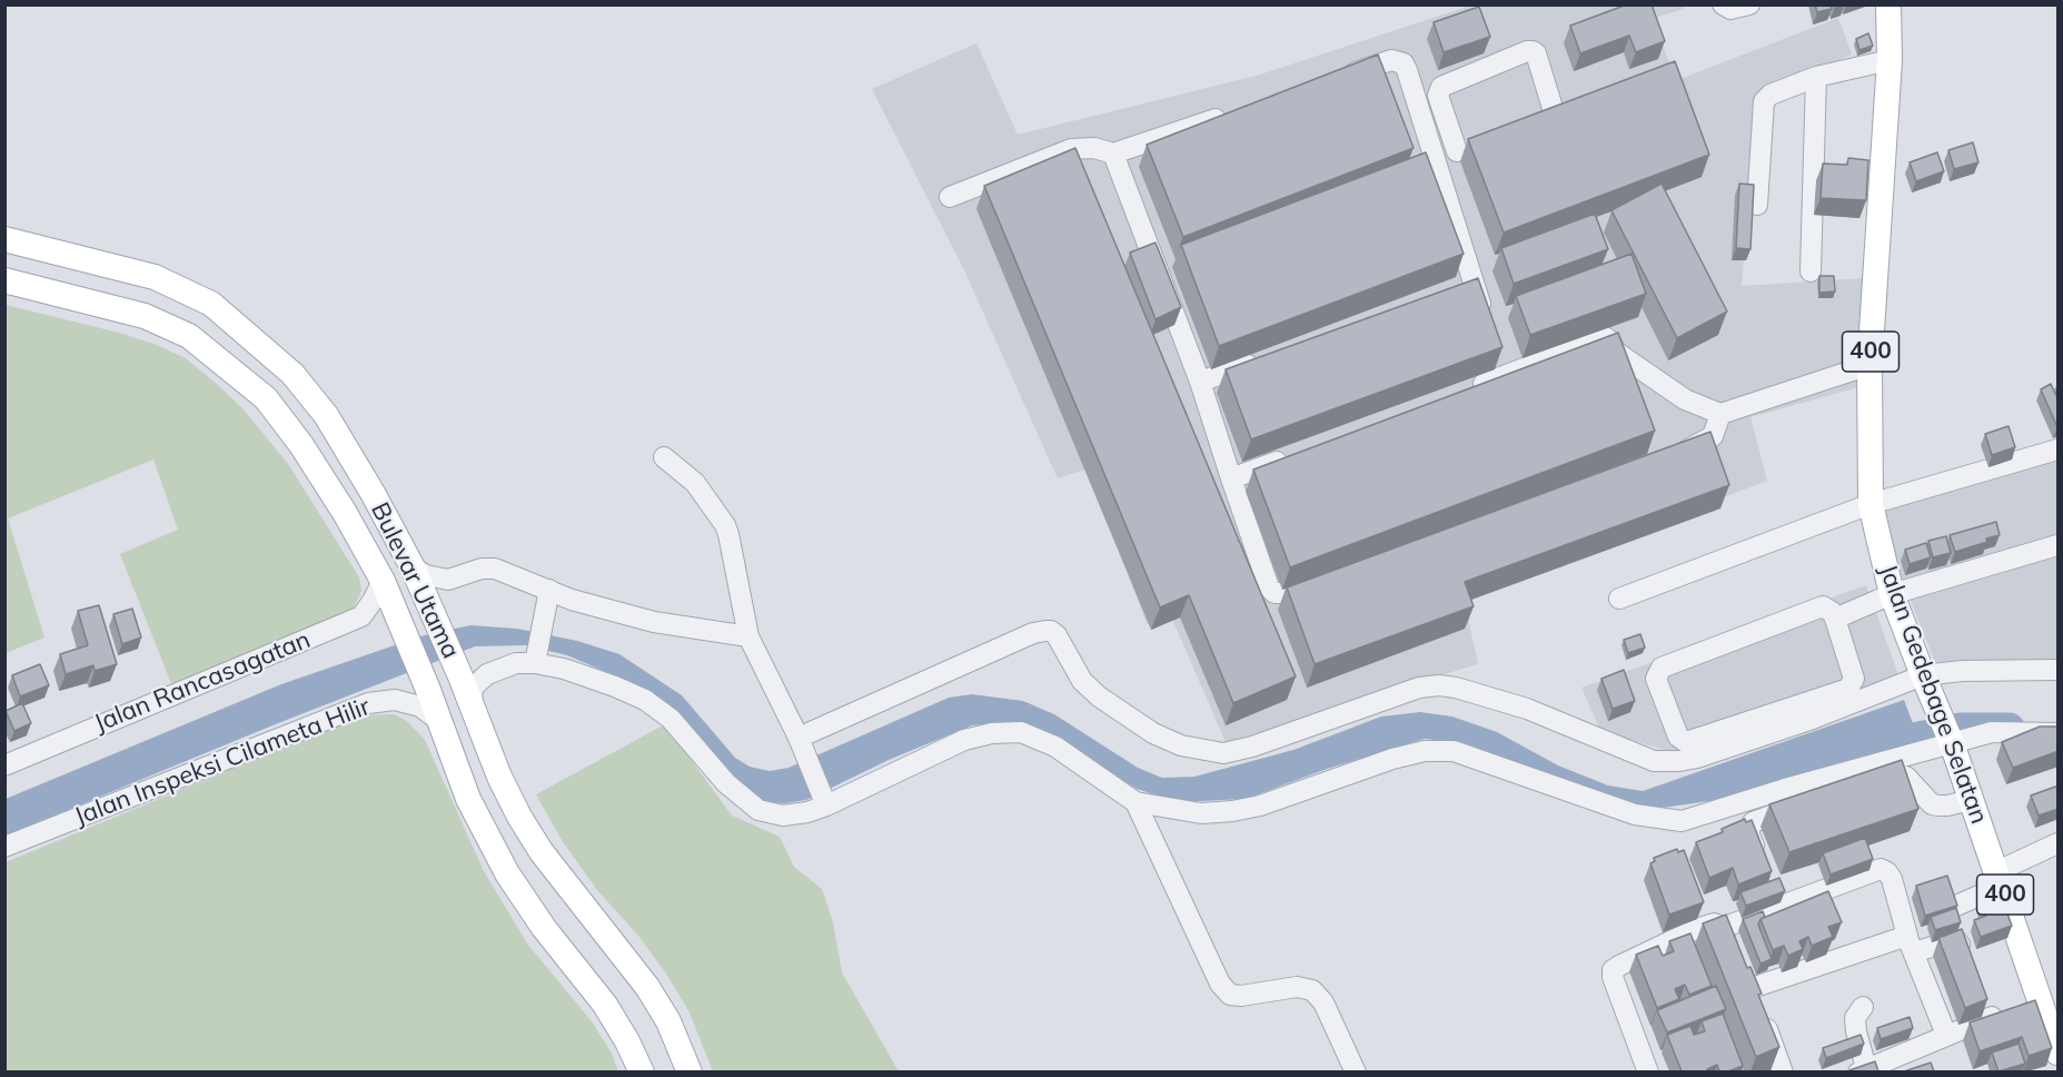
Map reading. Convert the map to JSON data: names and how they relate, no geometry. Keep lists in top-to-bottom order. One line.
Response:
{"streets":{"main road":["400","Bulevar Utama","Jalan Gedebage Selatan"],"street":["Jalan Rancasagatan","Jalan Inspeksi Cilameta Hilir"]},"crossings":[["Bulevar Utama","Jalan Rancasagatan"],["Bulevar Utama","Jalan Inspeksi Cilameta Hilir"]]}
